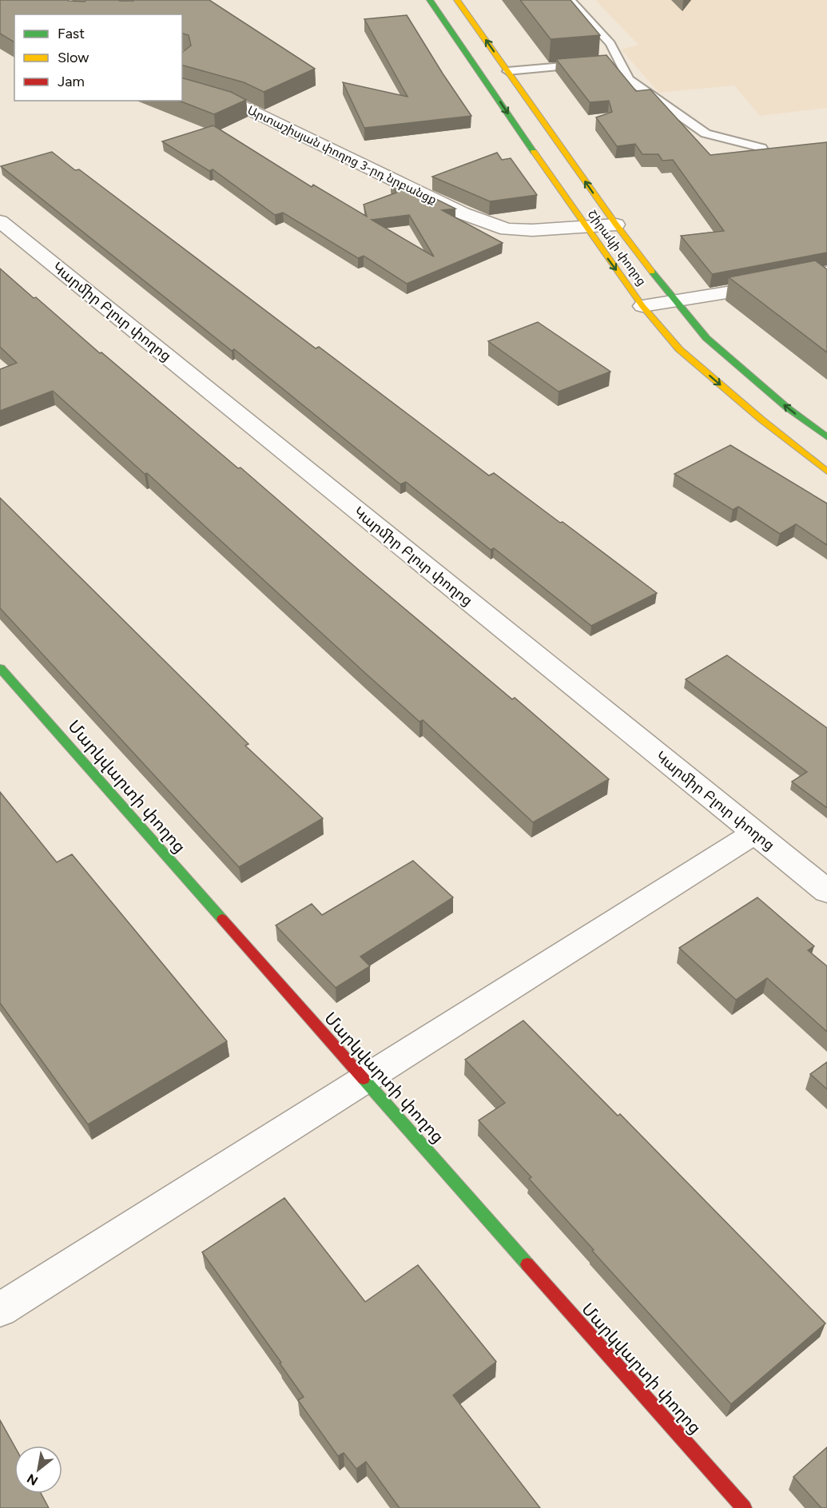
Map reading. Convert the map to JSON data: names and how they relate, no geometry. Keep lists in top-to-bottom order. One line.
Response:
{"streets":{"main road":["Շիրակի փողոց","Մարկվարտի փողոց"],"street":["Արտաշիսյան փողոց 3-րդ նրբանցք","Կարմիր Բլուր փողոց"]},"crossings":[["Արտաշիսյան փողոց 3-րդ նրբանցք","Շիրակի փողոց"]],"legend":["Fast","Slow","Jam"],"north":"bottom left"}
